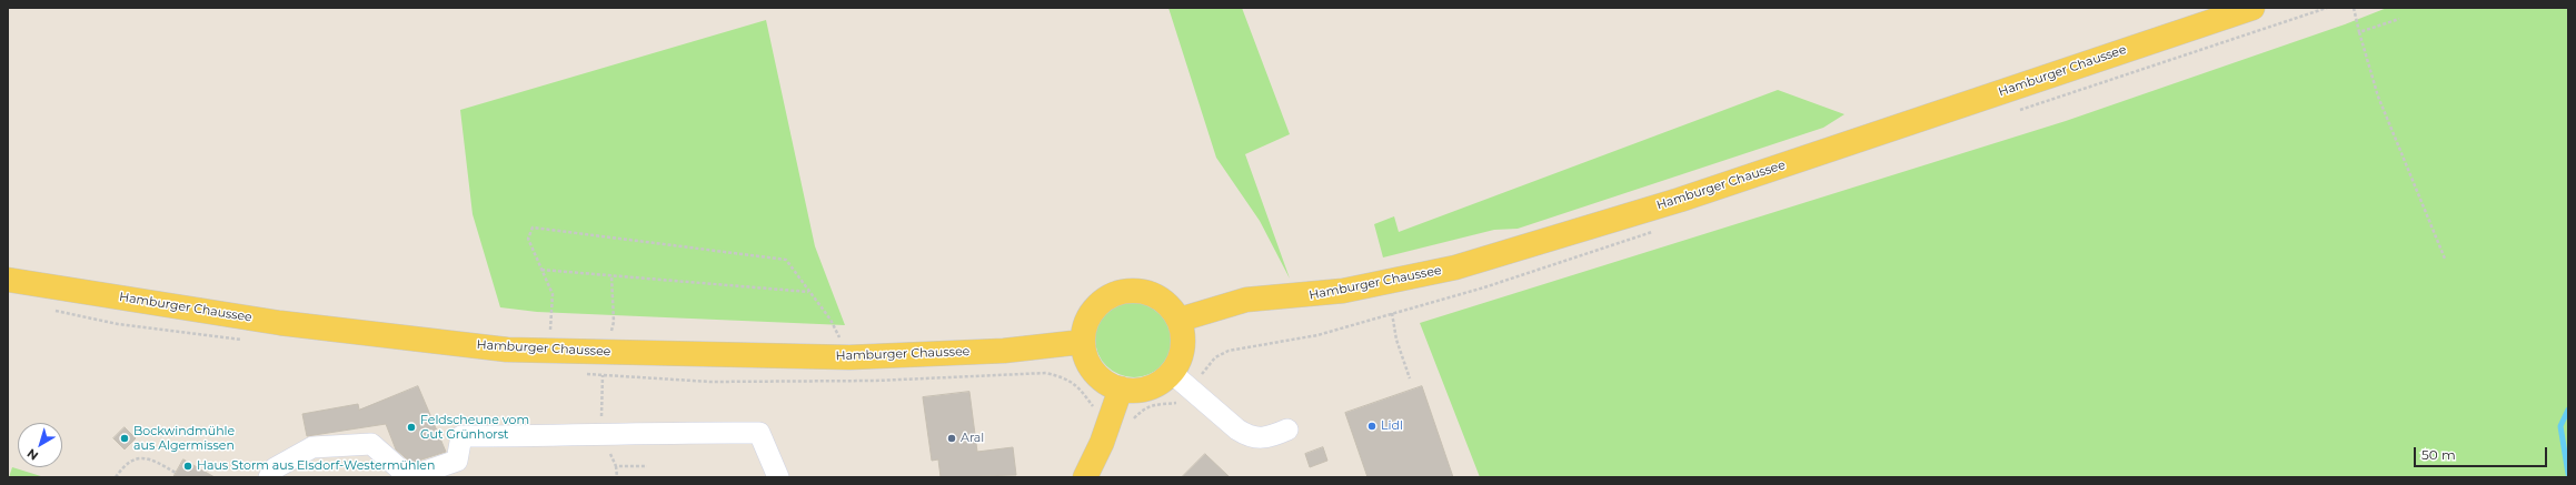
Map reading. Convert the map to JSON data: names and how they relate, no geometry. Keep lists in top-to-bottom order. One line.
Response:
{"streets":{"main road":["Hamburger Chaussee"]},"places":["Lidl","Feldscheune vom Gut Grünhorst","Bockwindmühle aus Algermissen","Aral","Haus Storm aus Elsdorf-Westermühlen"],"scale_bar":"50 m","north":"bottom left"}
